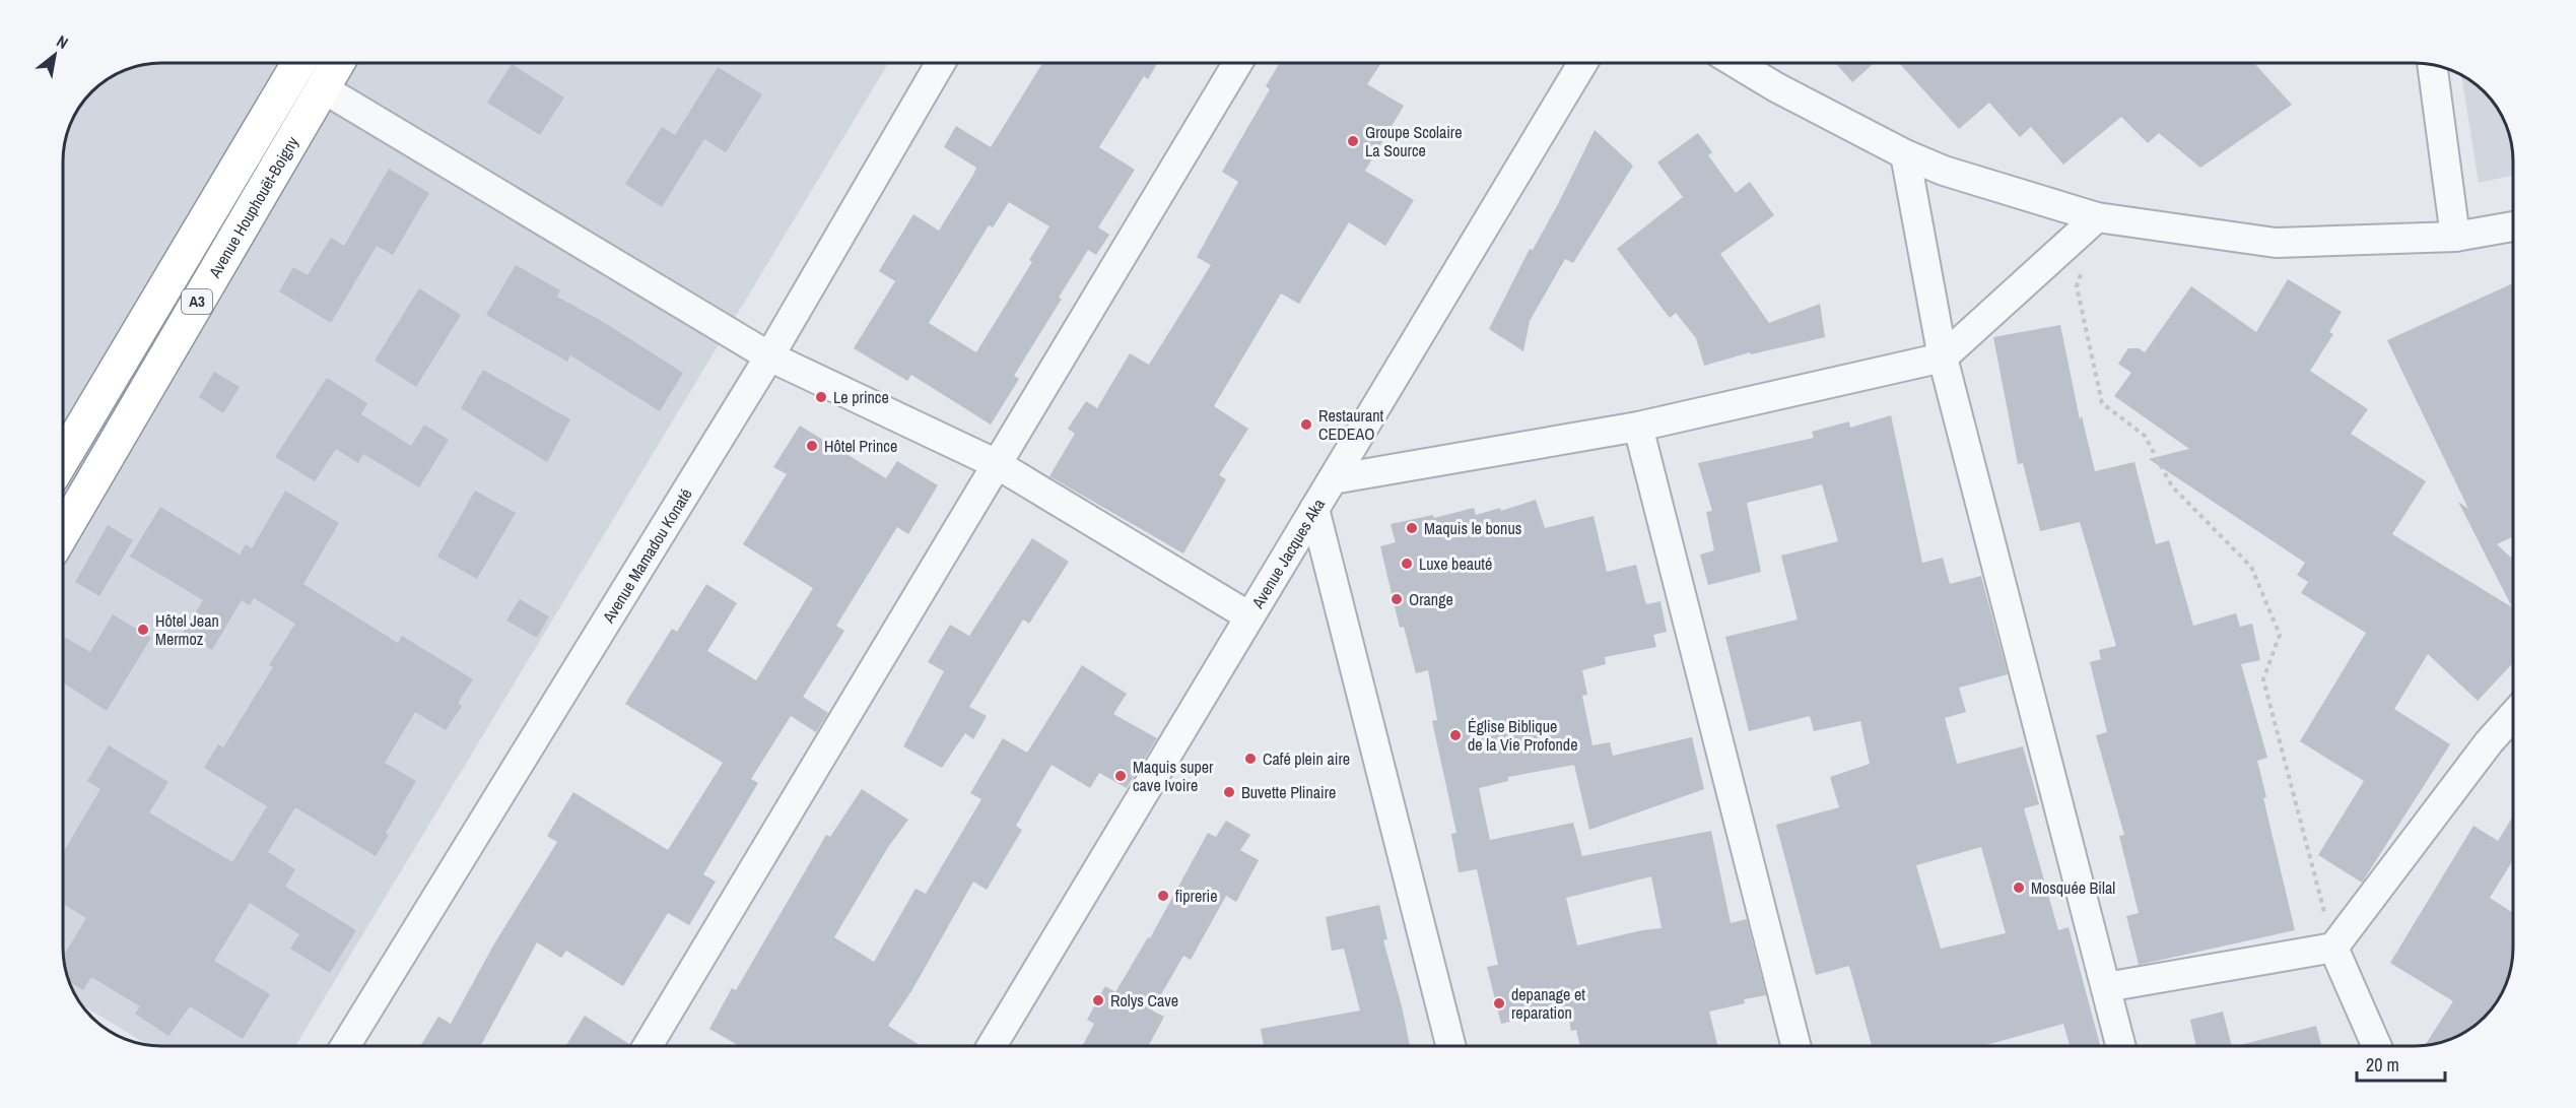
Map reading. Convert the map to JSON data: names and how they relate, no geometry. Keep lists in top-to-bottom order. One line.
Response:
{"streets":{"highway":["Avenue Houphouët-Boigny","A3"],"street":["Avenue Jacques Aka","Avenue Mamadou Konaté"]},"places":["Groupe Scolaire La Source","Le prince","Restaurant CEDEAO","Hôtel Prince","Maquis le bonus","Luxe beauté","Orange","Hôtel Jean Mermoz","Église Biblique de la Vie Profonde","Café plein aire","Maquis super cave Ivoire","Buvette Plinaire","Mosquée Bilal","fiprerie","Rolys Cave","depanage et reparation"],"scale_bar":"20 m","north":"top right"}
